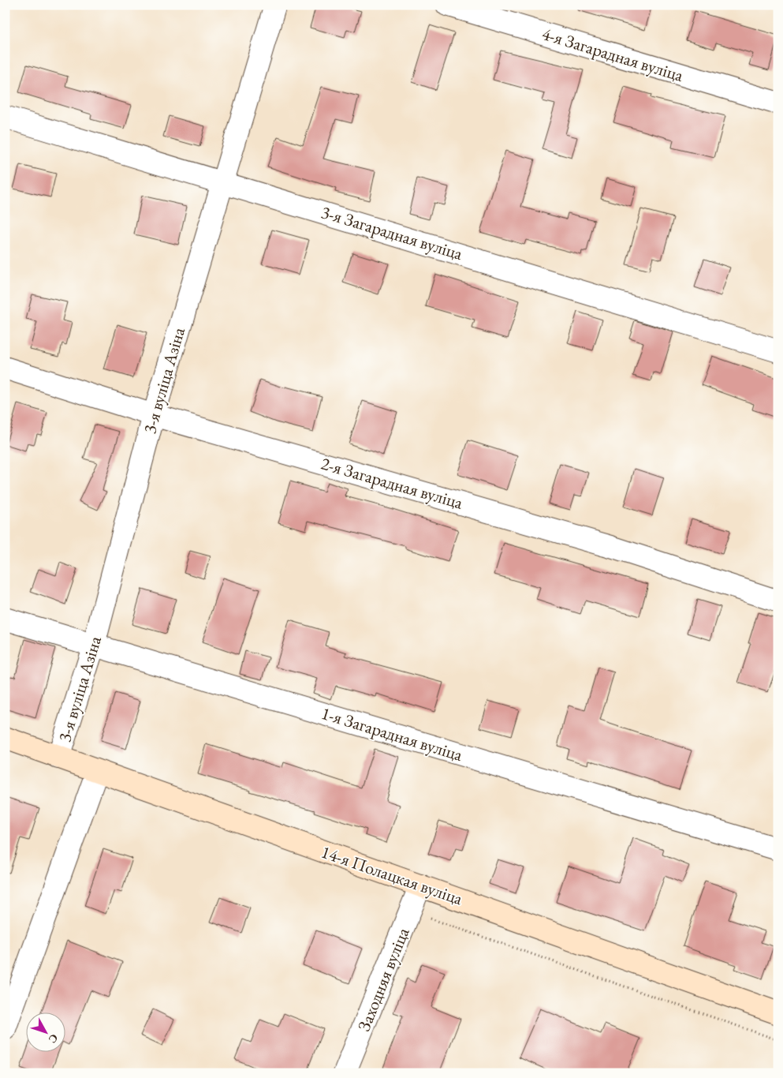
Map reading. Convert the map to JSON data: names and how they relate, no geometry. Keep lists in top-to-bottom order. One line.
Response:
{"streets":{"main road":["14-я Полацкая вуліца"],"street":["4-я Загарадная вуліца","3-я Загарадная вуліца","3-я вуліца Азіна","2-я Загарадная вуліца","1-я Загарадная вуліца","Заходняя вуліца"]},"crossings":[["3-я Загарадная вуліца","3-я вуліца Азіна"],["3-я вуліца Азіна","2-я Загарадная вуліца"],["3-я вуліца Азіна","1-я Загарадная вуліца"],["3-я вуліца Азіна","14-я Полацкая вуліца"],["14-я Полацкая вуліца","Заходняя вуліца"]],"north":"bottom right"}
